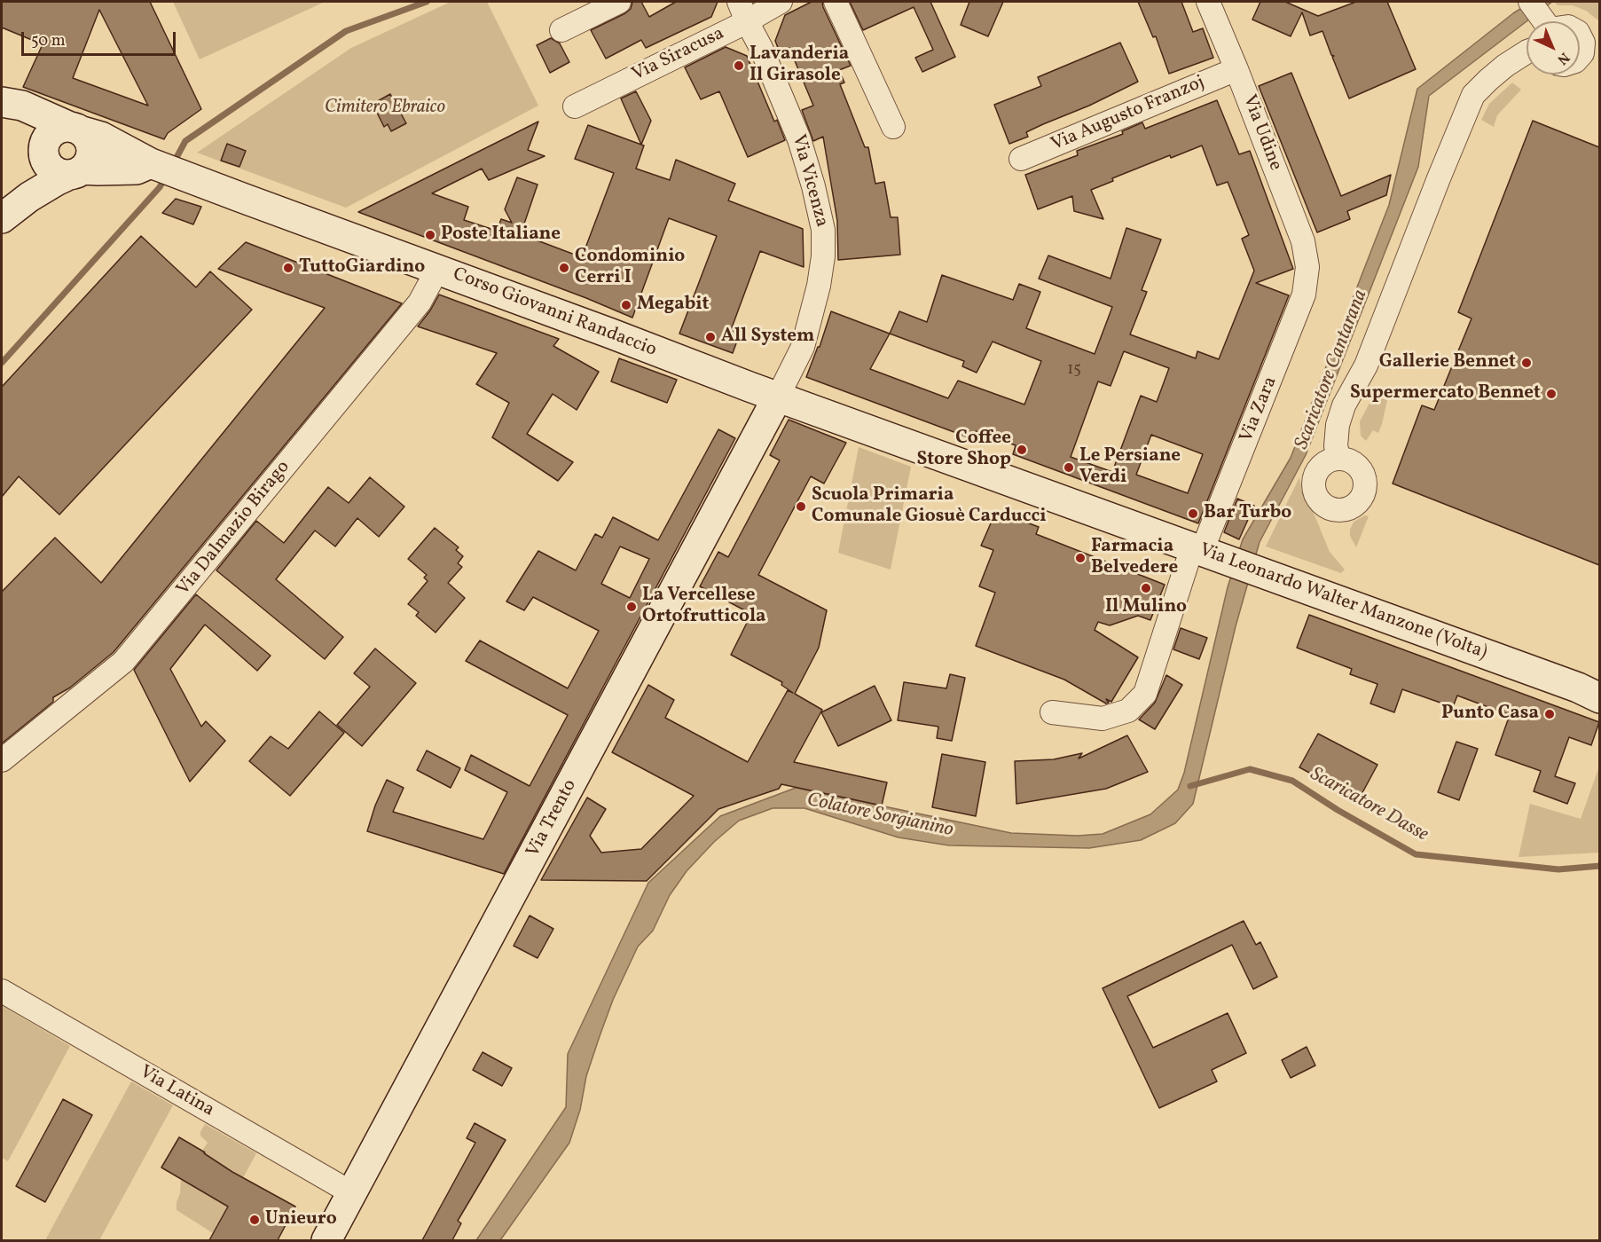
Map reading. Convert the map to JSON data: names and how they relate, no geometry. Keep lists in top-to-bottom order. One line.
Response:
{"streets":{"main road":["Corso Giovanni Randaccio","Via Leonardo Walter Manzone (Volta)","Via Trento"],"street":["Via Siracusa","Via Augusto Franzoj","Via Udine","Via Vicenza","Via Zara","Via Dalmazio Birago","Via Latina"]},"crossings":[["Via Siracusa","Via Vicenza"],["Via Augusto Franzoj","Via Udine"],["Via Udine","Via Zara"],["Via Vicenza","Corso Giovanni Randaccio"],["Via Vicenza","Via Leonardo Walter Manzone (Volta)"],["Via Vicenza","Via Trento"],["Corso Giovanni Randaccio","Via Dalmazio Birago"],["Corso Giovanni Randaccio","Via Leonardo Walter Manzone (Volta)"],["Corso Giovanni Randaccio","Via Trento"],["Via Zara","Via Leonardo Walter Manzone (Volta)"],["Via Leonardo Walter Manzone (Volta)","Via Trento"],["Via Trento","Via Latina"]],"water":["Scaricatore Cantarana","Scaricatore Dasse","Colatore Sorgianino"],"parks":["Cimitero Ebraico"],"places":["Lavanderia Il Girasole","Poste Italiane","TuttoGiardino","Condominio Cerri I","Megabit","All System","Gallerie Bennet","Supermercato Bennet","Coffee Store Shop","Le Persiane Verdi","Scuola Primaria Comunale Giosuè Carducci","Bar Turbo","Farmacia Belvedere","Il Mulino","La Vercellese Ortofrutticola","Punto Casa","Unieuro"],"house_numbers":["15"],"scale_bar":"50 m","north":"bottom right"}
